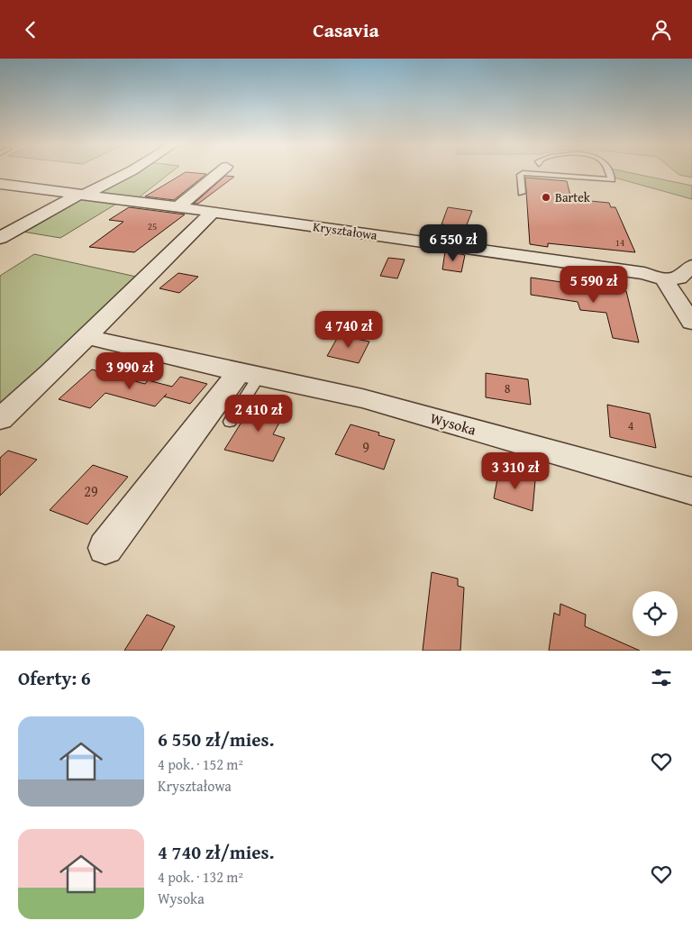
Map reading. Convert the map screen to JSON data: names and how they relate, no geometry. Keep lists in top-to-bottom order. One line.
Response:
{"streets":{"street":["Kryształowa","Wysoka"]},"places":["Bartek"],"house_numbers":["25","14","8","4","9","29"],"page":{"header":"Casavia","price":["6 550 zł","5 590 zł","4 740 zł","3 990 zł","2 410 zł","3 310 zł"],"heading":"Oferty: 6","list":[{"name":"6 550 zł/mies.","note":"4 pok. · 152 m² · Kryształowa"},{"name":"4 740 zł/mies.","note":"4 pok. · 132 m² · Wysoka"}]}}
